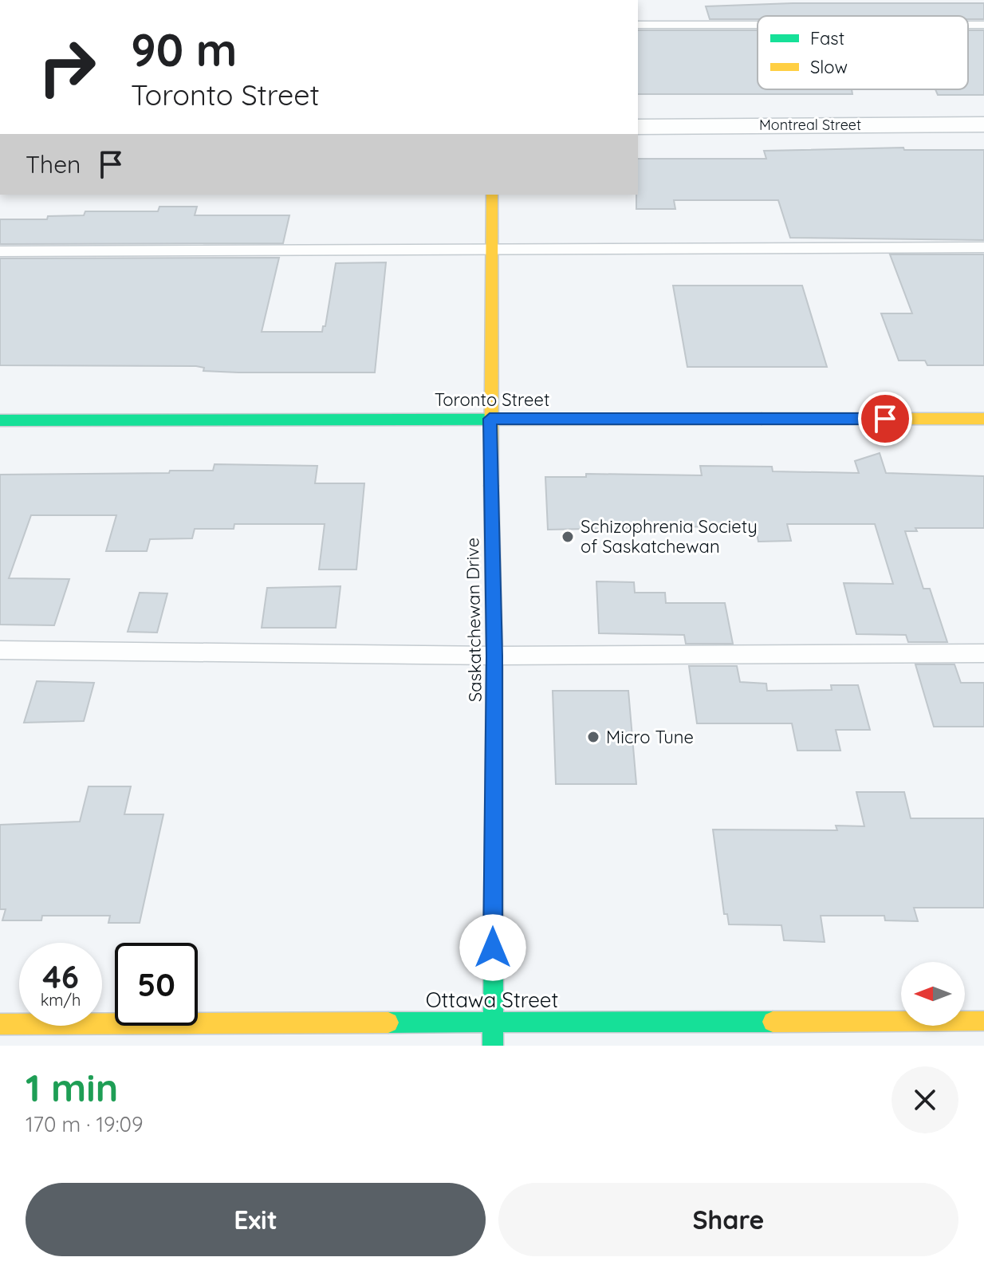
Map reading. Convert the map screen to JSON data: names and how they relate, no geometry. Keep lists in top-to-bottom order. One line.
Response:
{"streets":{"street":["Montreal Street","Toronto Street","Saskatchewan Drive","Ottawa Street"]},"crossings":[["Toronto Street","Saskatchewan Drive"],["Saskatchewan Drive","Ottawa Street"]],"places":["Schizophrenia Society of Saskatchewan","Micro Tune"],"legend":["Fast","Slow"],"north":"left","page":{"turn":["90 m","Toronto Street"],"then":"Then","speed":"46 km/h","limit":"50","heading":["1 min","170 m · 19:09"],"buttons":["Exit","Share"]}}
